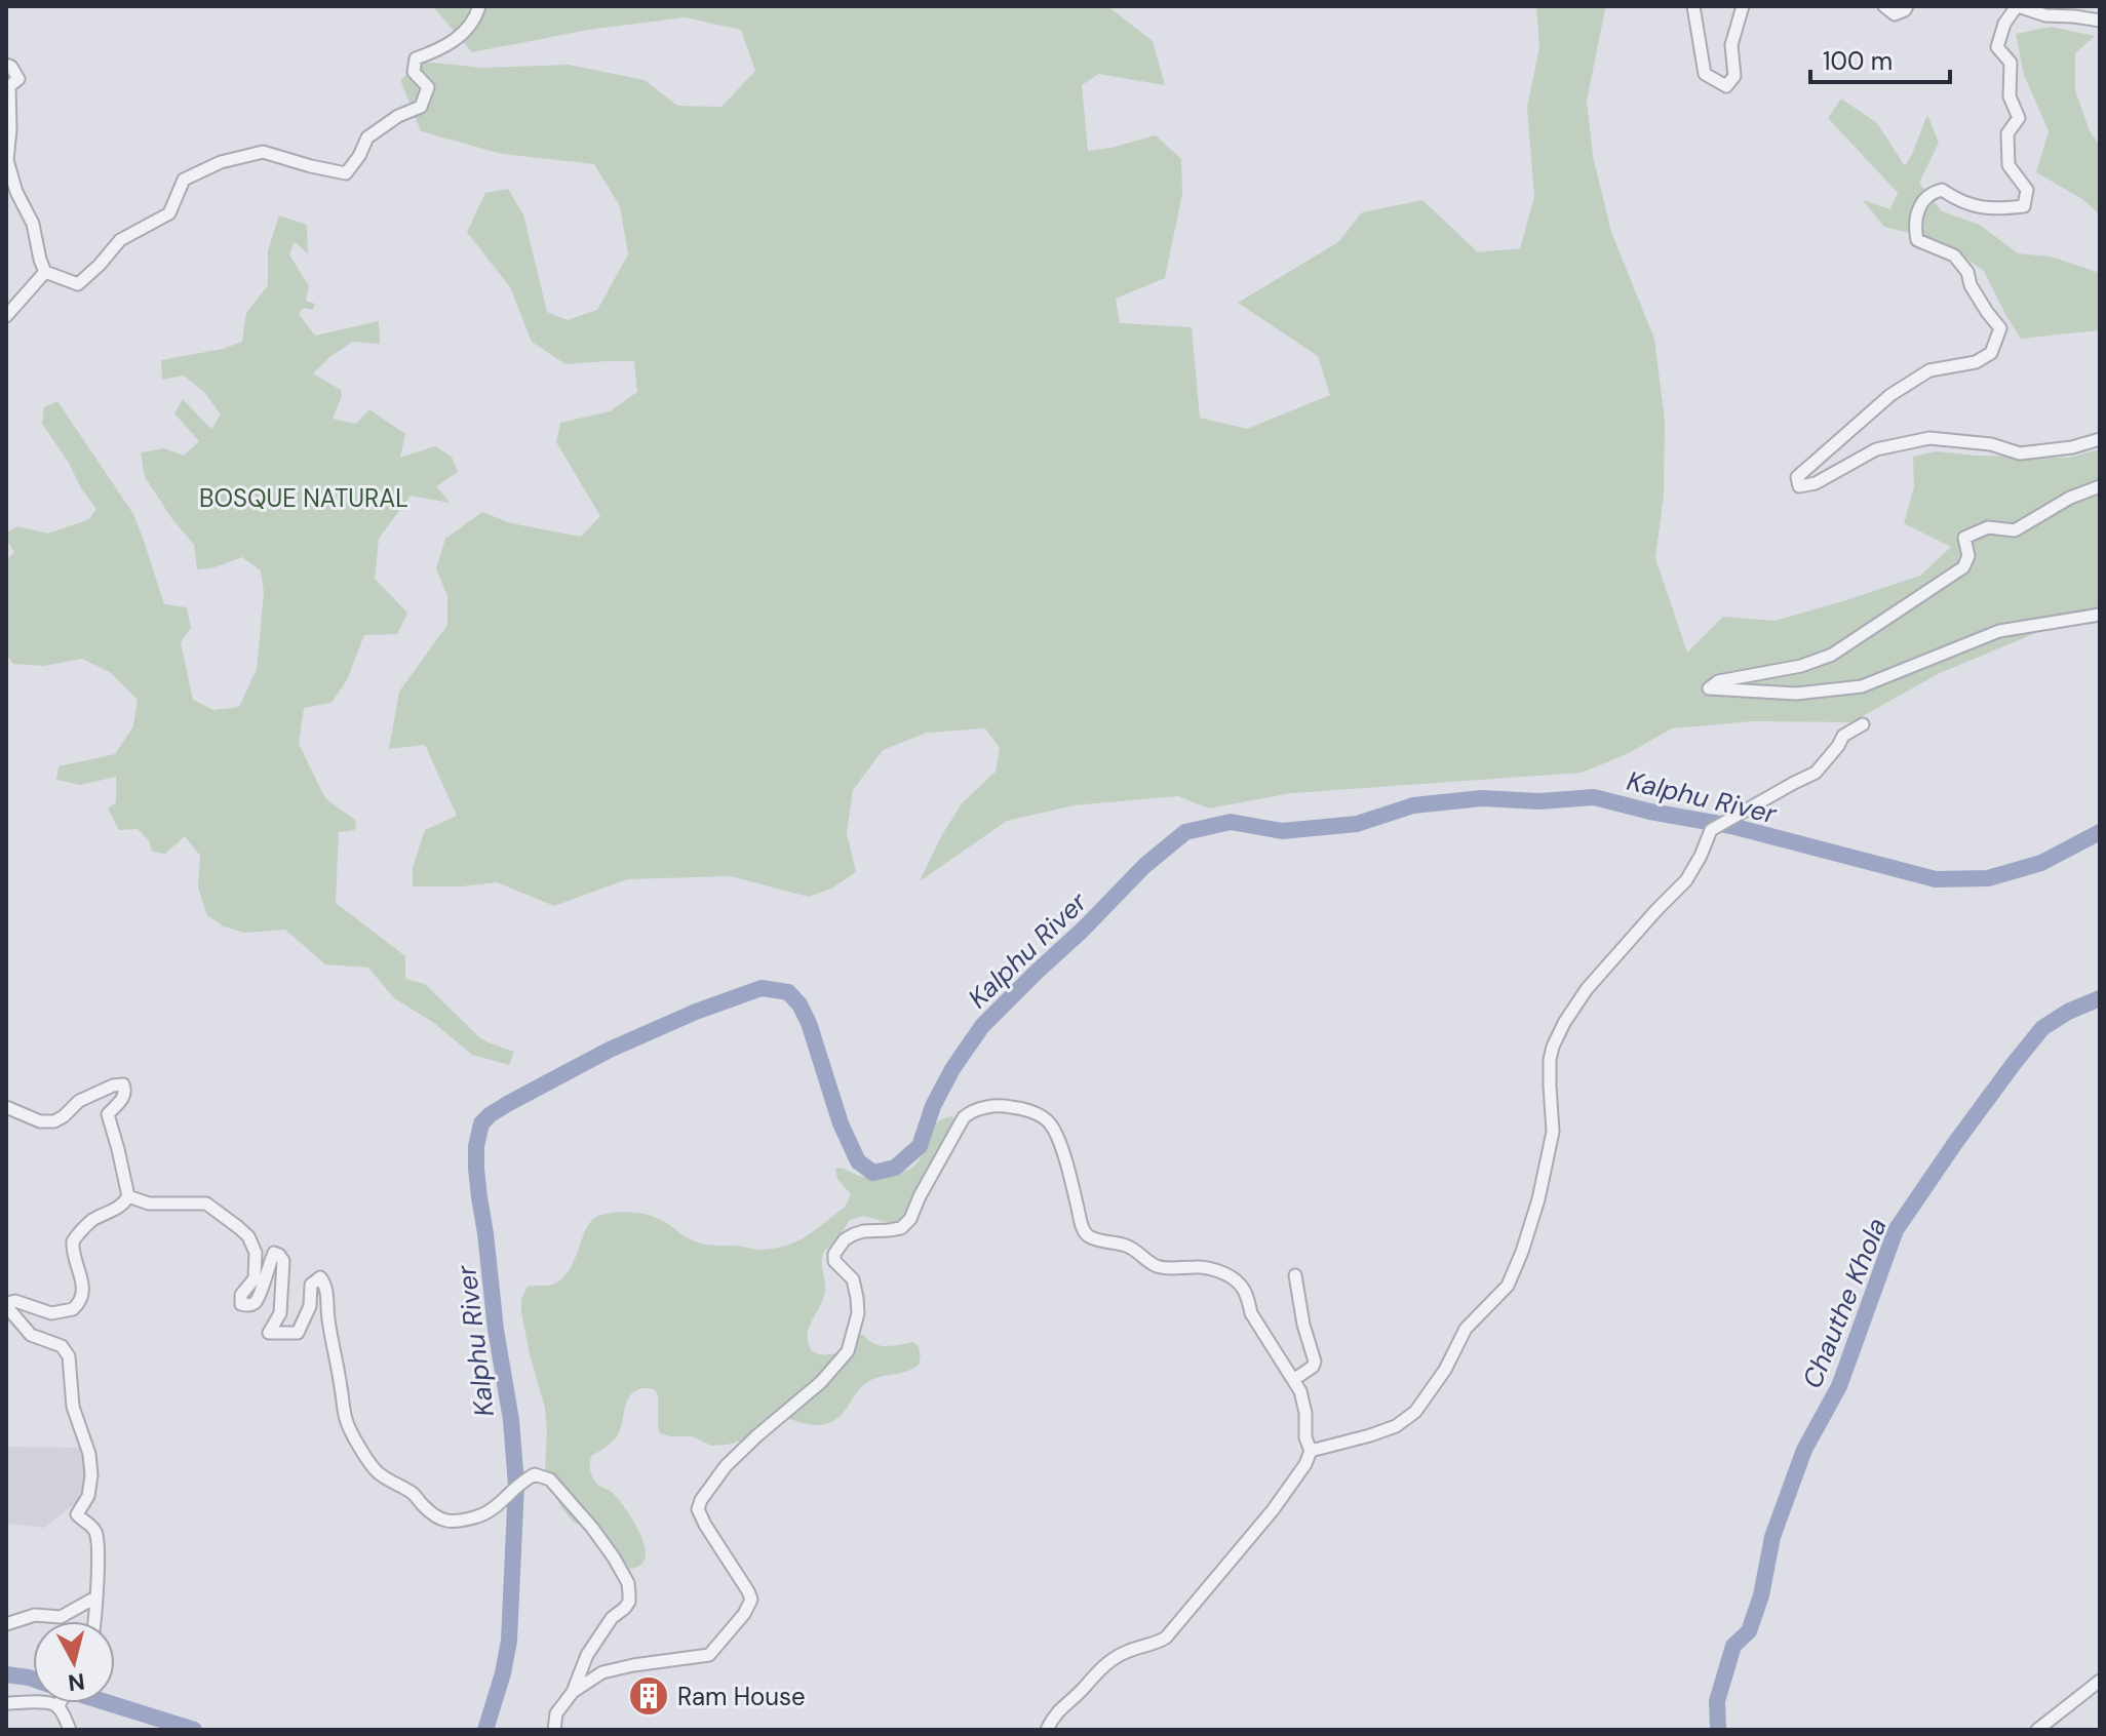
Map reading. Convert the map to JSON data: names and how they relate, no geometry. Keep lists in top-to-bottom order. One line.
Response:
{"water":["Kalphu River","Chauthe Khola"],"parks":["BOSQUE NATURAL"],"places":{"building":["Ram House"]},"scale_bar":"100 m","north":"bottom"}
